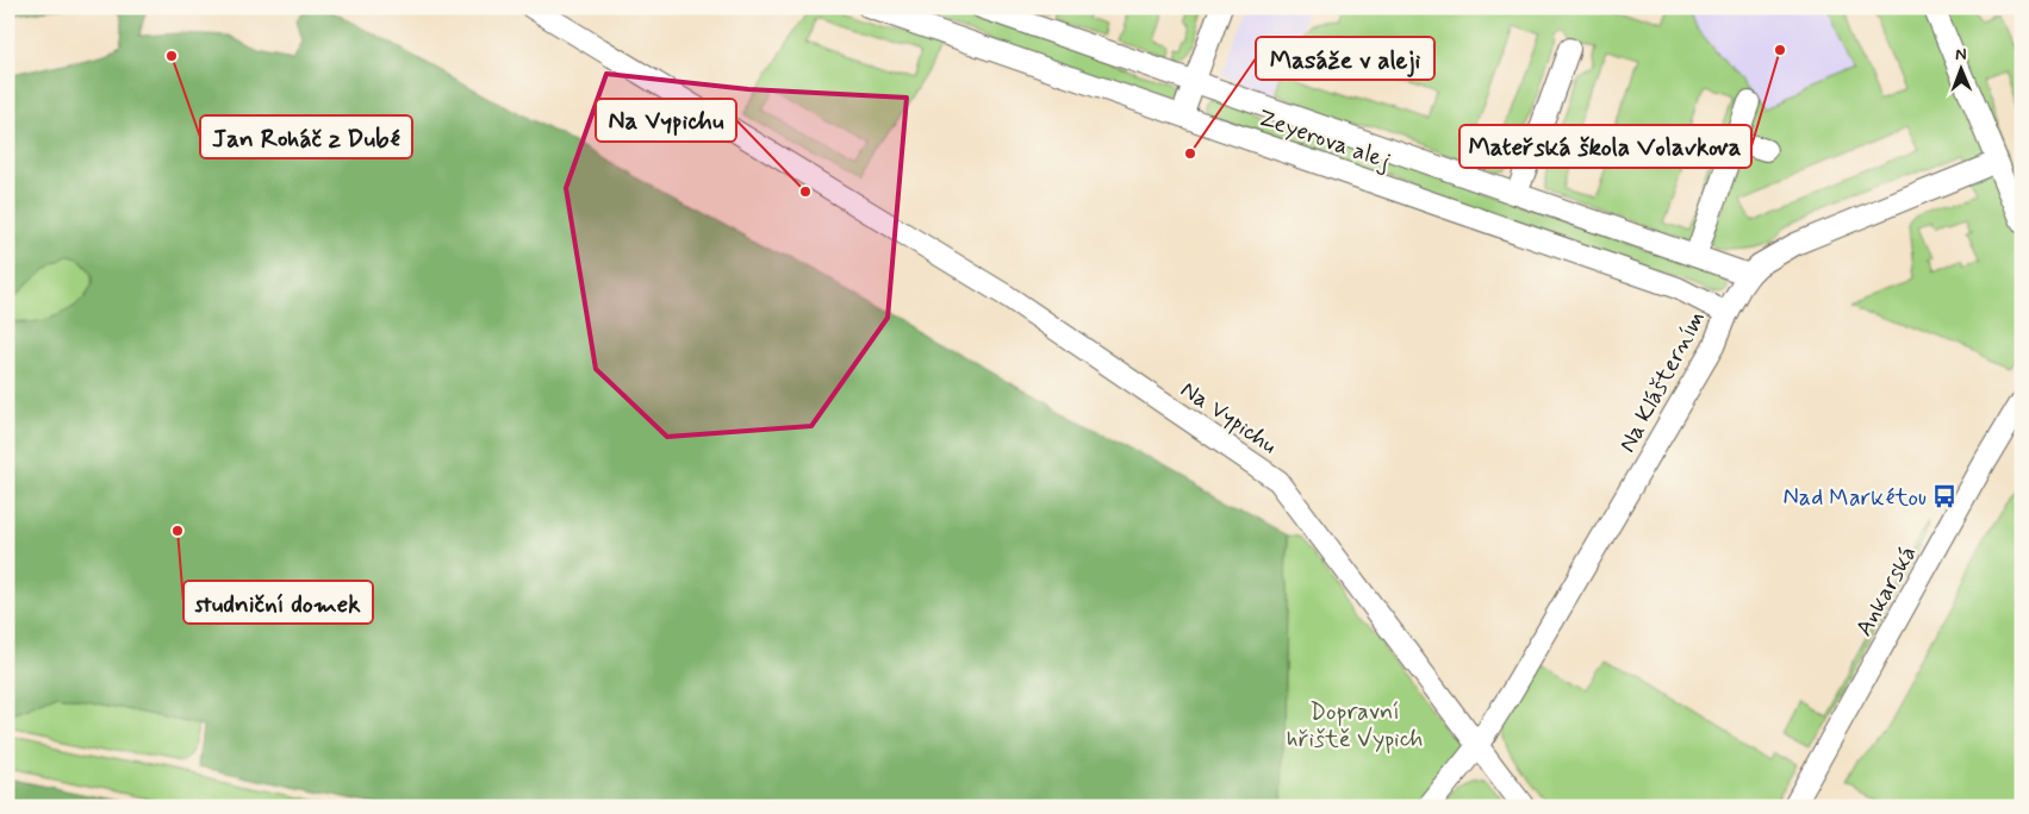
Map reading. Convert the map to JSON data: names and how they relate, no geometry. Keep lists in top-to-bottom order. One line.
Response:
{"streets":{"street":["Zeyerova alej","Na Klášterním","Na Vypichu","Ankarská"]},"crossings":[["Zeyerova alej","Na Klášterním"],["Na Klášterním","Na Vypichu"]],"parks":["Dopravní hřiště Vypich"],"places":{"other":["Mateřská škola Volavkova","Jan Roháč z Dubé","Masáže v aleji","Na Vypichu","studniční domek"],"bus stop":["Nad Markétou"]},"north":"top"}
